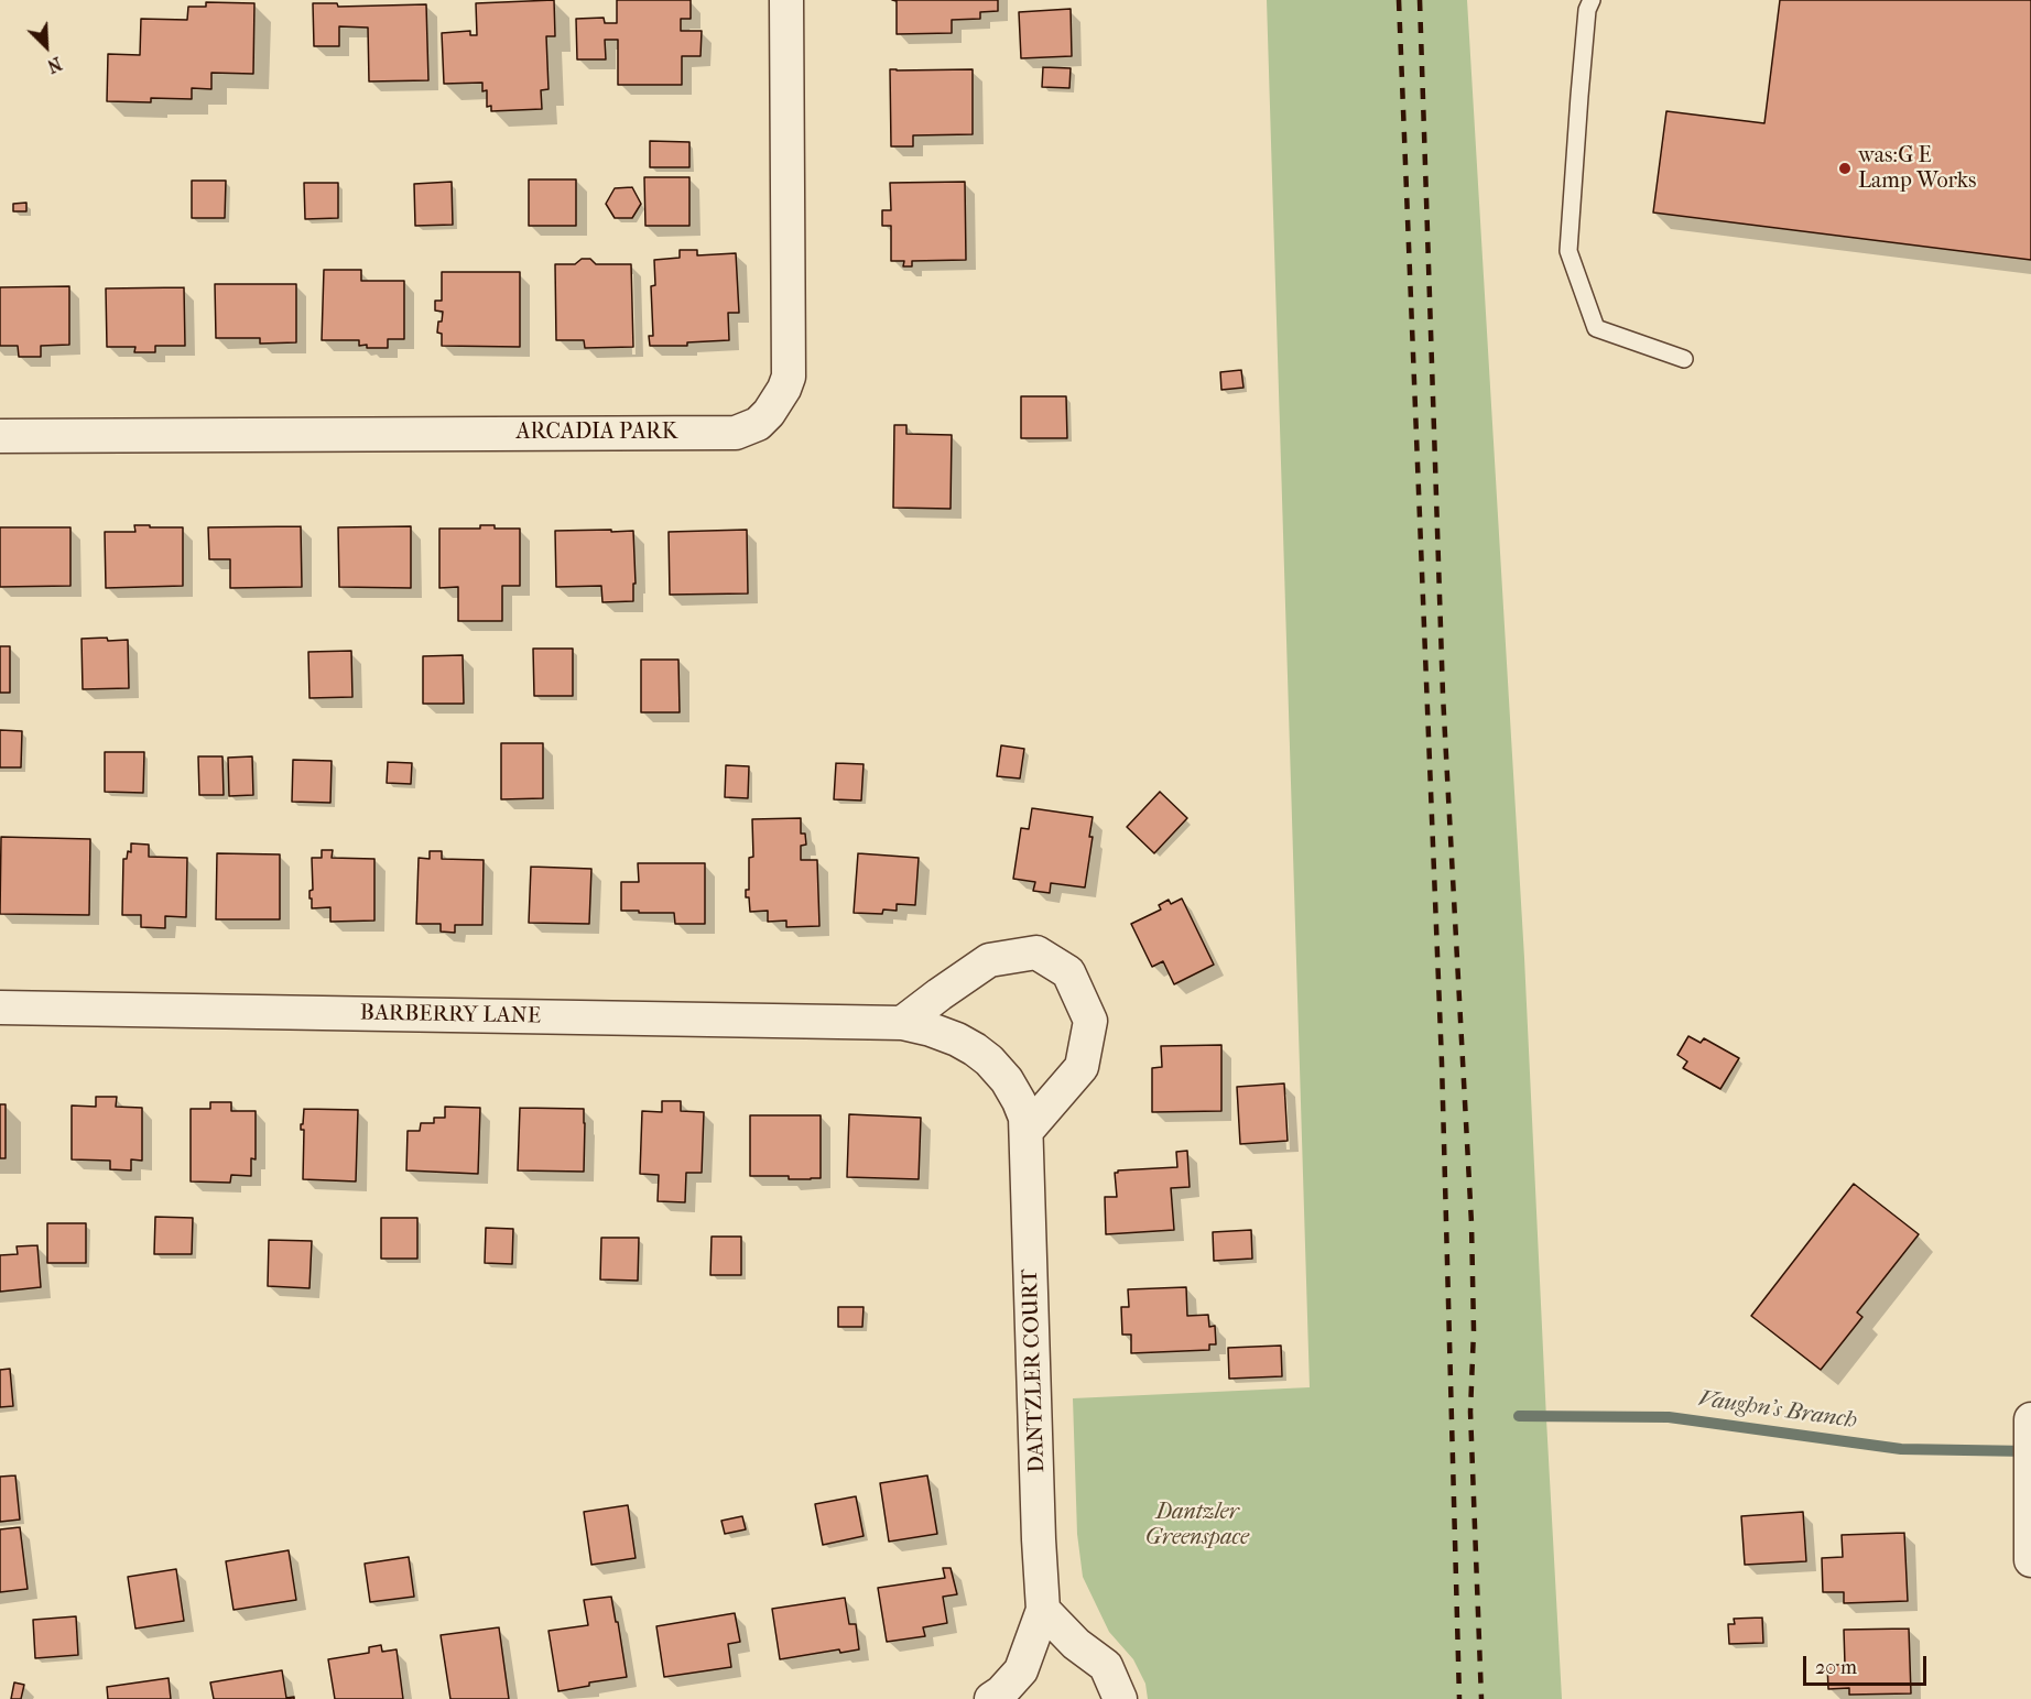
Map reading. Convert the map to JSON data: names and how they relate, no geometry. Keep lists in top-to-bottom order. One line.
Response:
{"streets":{"street":["ARCADIA PARK","BARBERRY LANE","DANTZLER COURT"]},"crossings":[["BARBERRY LANE","DANTZLER COURT"]],"water":["Vaughn's Branch"],"parks":["Dantzler Greenspace"],"places":["was:G E Lamp Works"],"scale_bar":"20 m","north":"bottom right"}
